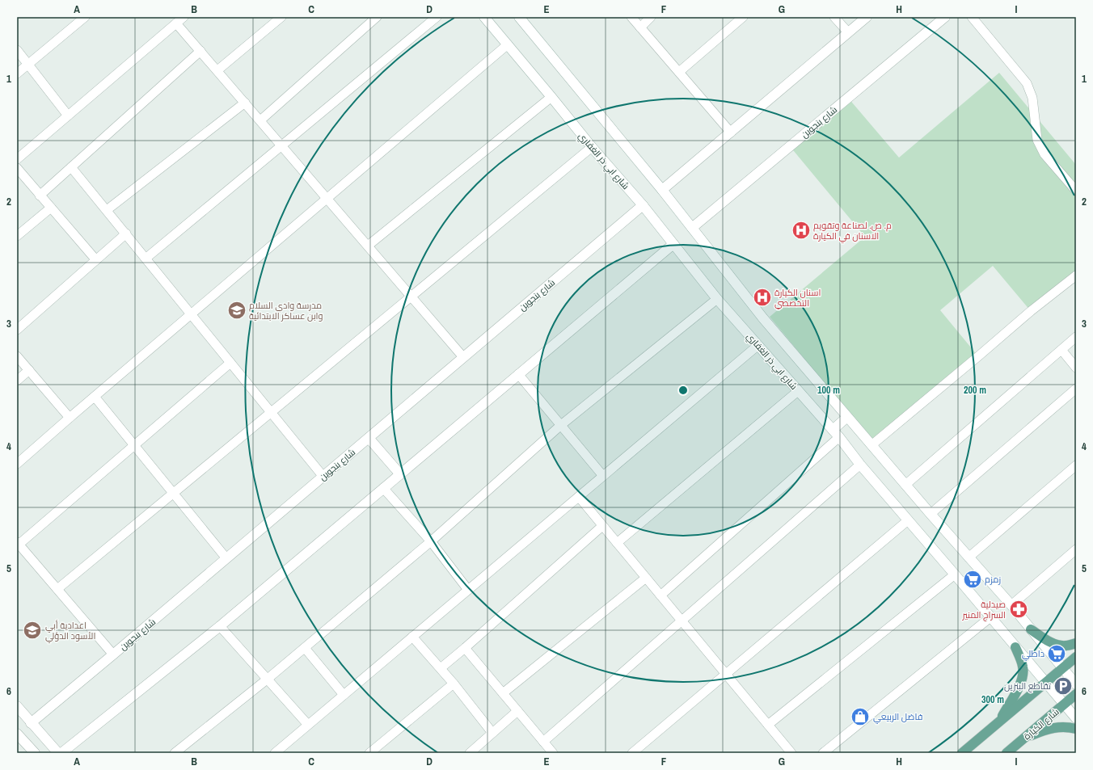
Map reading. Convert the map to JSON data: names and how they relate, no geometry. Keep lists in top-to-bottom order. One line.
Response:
{"streets":{"main road":["شارع الكيارة"],"street":["شارع بنجوين","شارع ابي ذر الغفاري"]},"crossings":[["شارع بنجوين","شارع ابي ذر الغفاري"],["شارع ابي ذر الغفاري","شارع الكيارة"]],"places":{"hospital":["م. ص. لصناعة وتقويم الاسنان في الكيارة","اسنان الكيارة التخصصي"],"school or university":["مدرسة وادي السلام وابن عساكر الابتدائية","اعدادية أبي الأسود الدؤلي"],"supermarket":["زمزم","داطلي"],"pharmacy":["صيدلية السراج المنير"],"parking":["تقاطع البنزين"],"shop":["فاضل الربيعي"]},"grid":{"columns":["A","B","C","D","E","F","G","H","I"],"rows":["1","2","3","4","5","6"]},"rings":["100 m","200 m","300 m"]}
